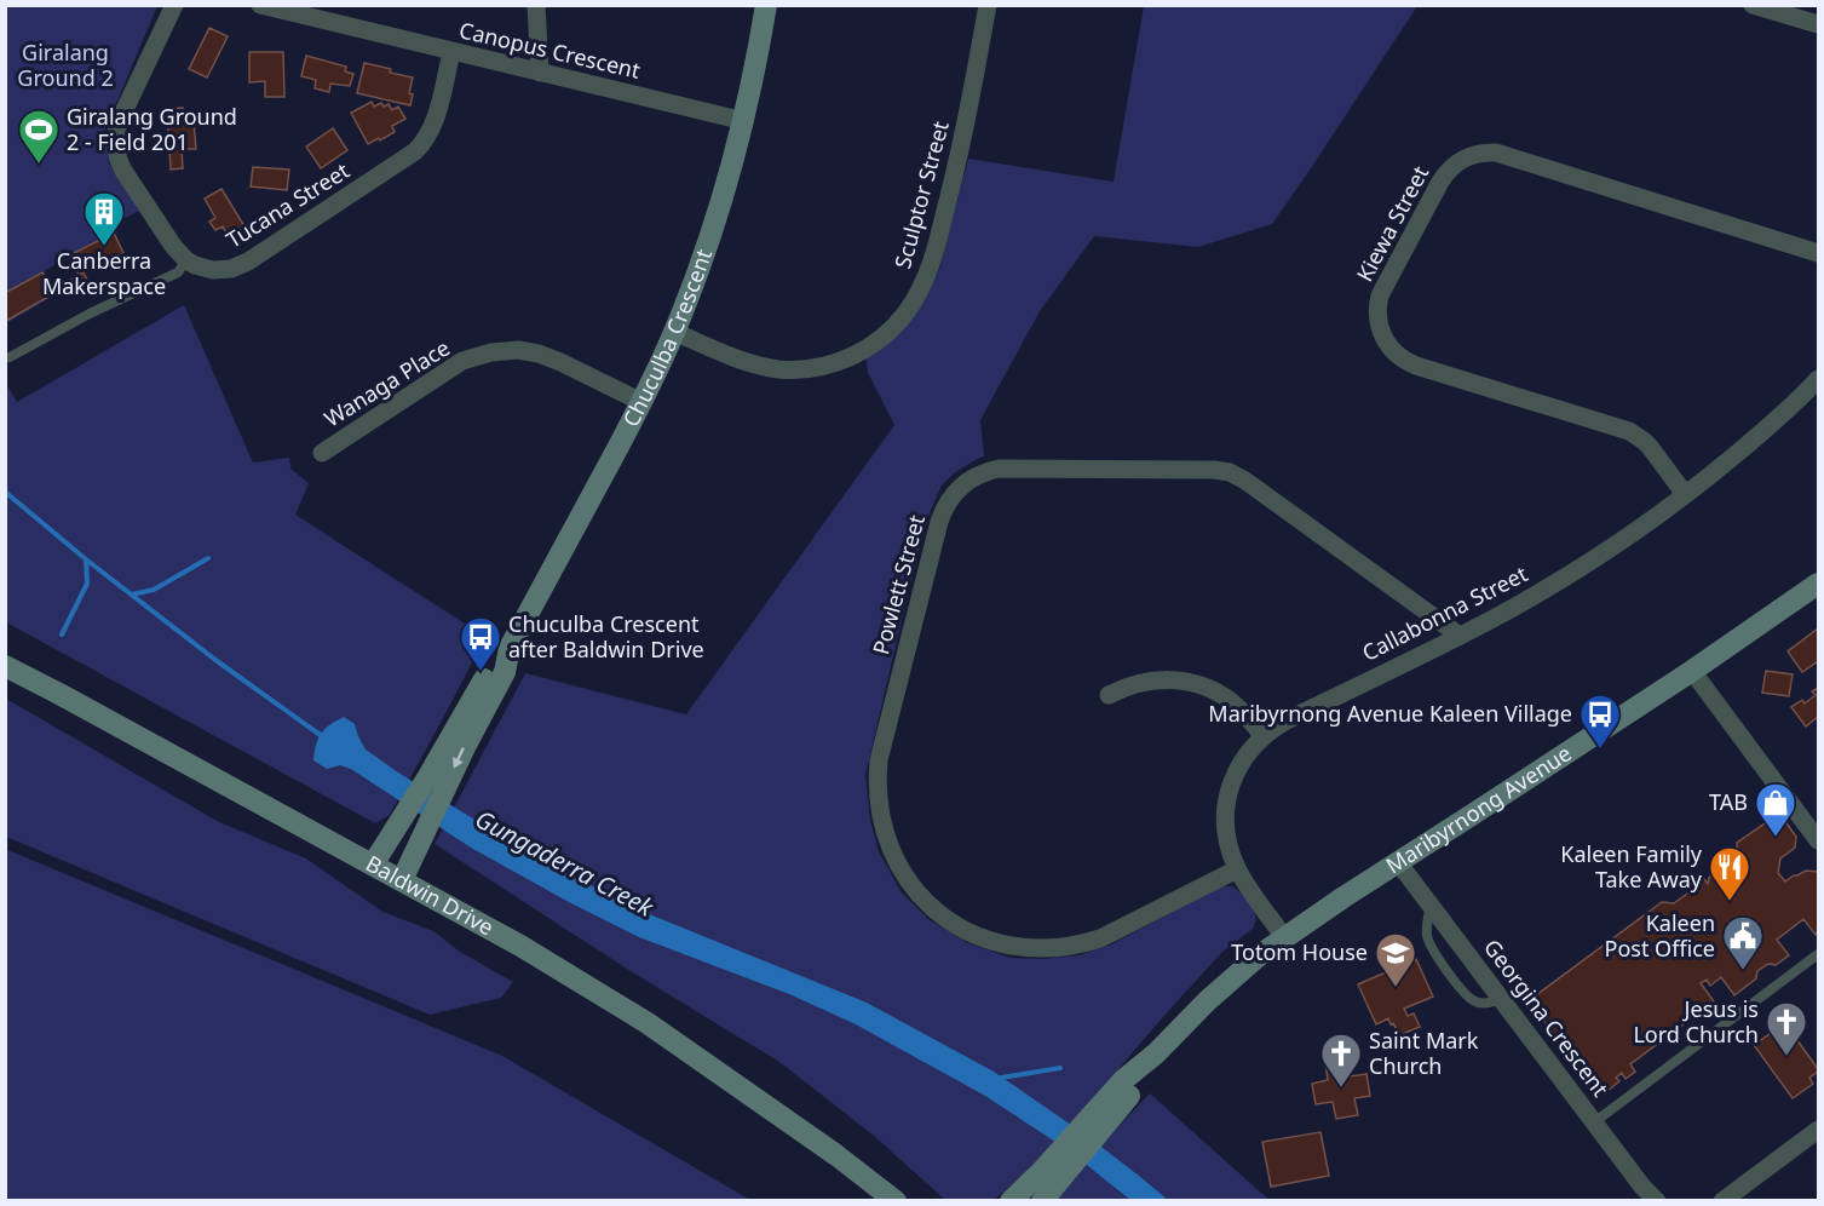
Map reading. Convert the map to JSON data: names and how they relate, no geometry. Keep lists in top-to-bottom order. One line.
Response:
{"streets":{"street":["Canopus Crescent","Sculptor Street","Tucana Street","Kiewa Street","Chuculba Crescent","Wanaga Place","Powlett Street","Callabonna Street","Maribyrnong Avenue","Baldwin Drive","Georgina Crescent"]},"crossings":[["Canopus Crescent","Tucana Street"],["Canopus Crescent","Chuculba Crescent"],["Sculptor Street","Chuculba Crescent"],["Kiewa Street","Callabonna Street"],["Chuculba Crescent","Wanaga Place"],["Chuculba Crescent","Baldwin Drive"],["Powlett Street","Callabonna Street"],["Callabonna Street","Maribyrnong Avenue"],["Maribyrnong Avenue","Georgina Crescent"]],"water":["Gungaderra Creek"],"parks":["Giralang Ground 2"],"places":{"sports":["Giralang Ground 2 - Field 201"],"building":["Canberra Makerspace"],"bus stop":["Chuculba Crescent after Baldwin Drive","Maribyrnong Avenue Kaleen Village"],"shop":["TAB"],"restaurant":["Kaleen Family Take Away"],"public building":["Kaleen Post Office"],"school or university":["Totom House"],"church":["Jesus is Lord Church","Saint Mark Church"]}}
